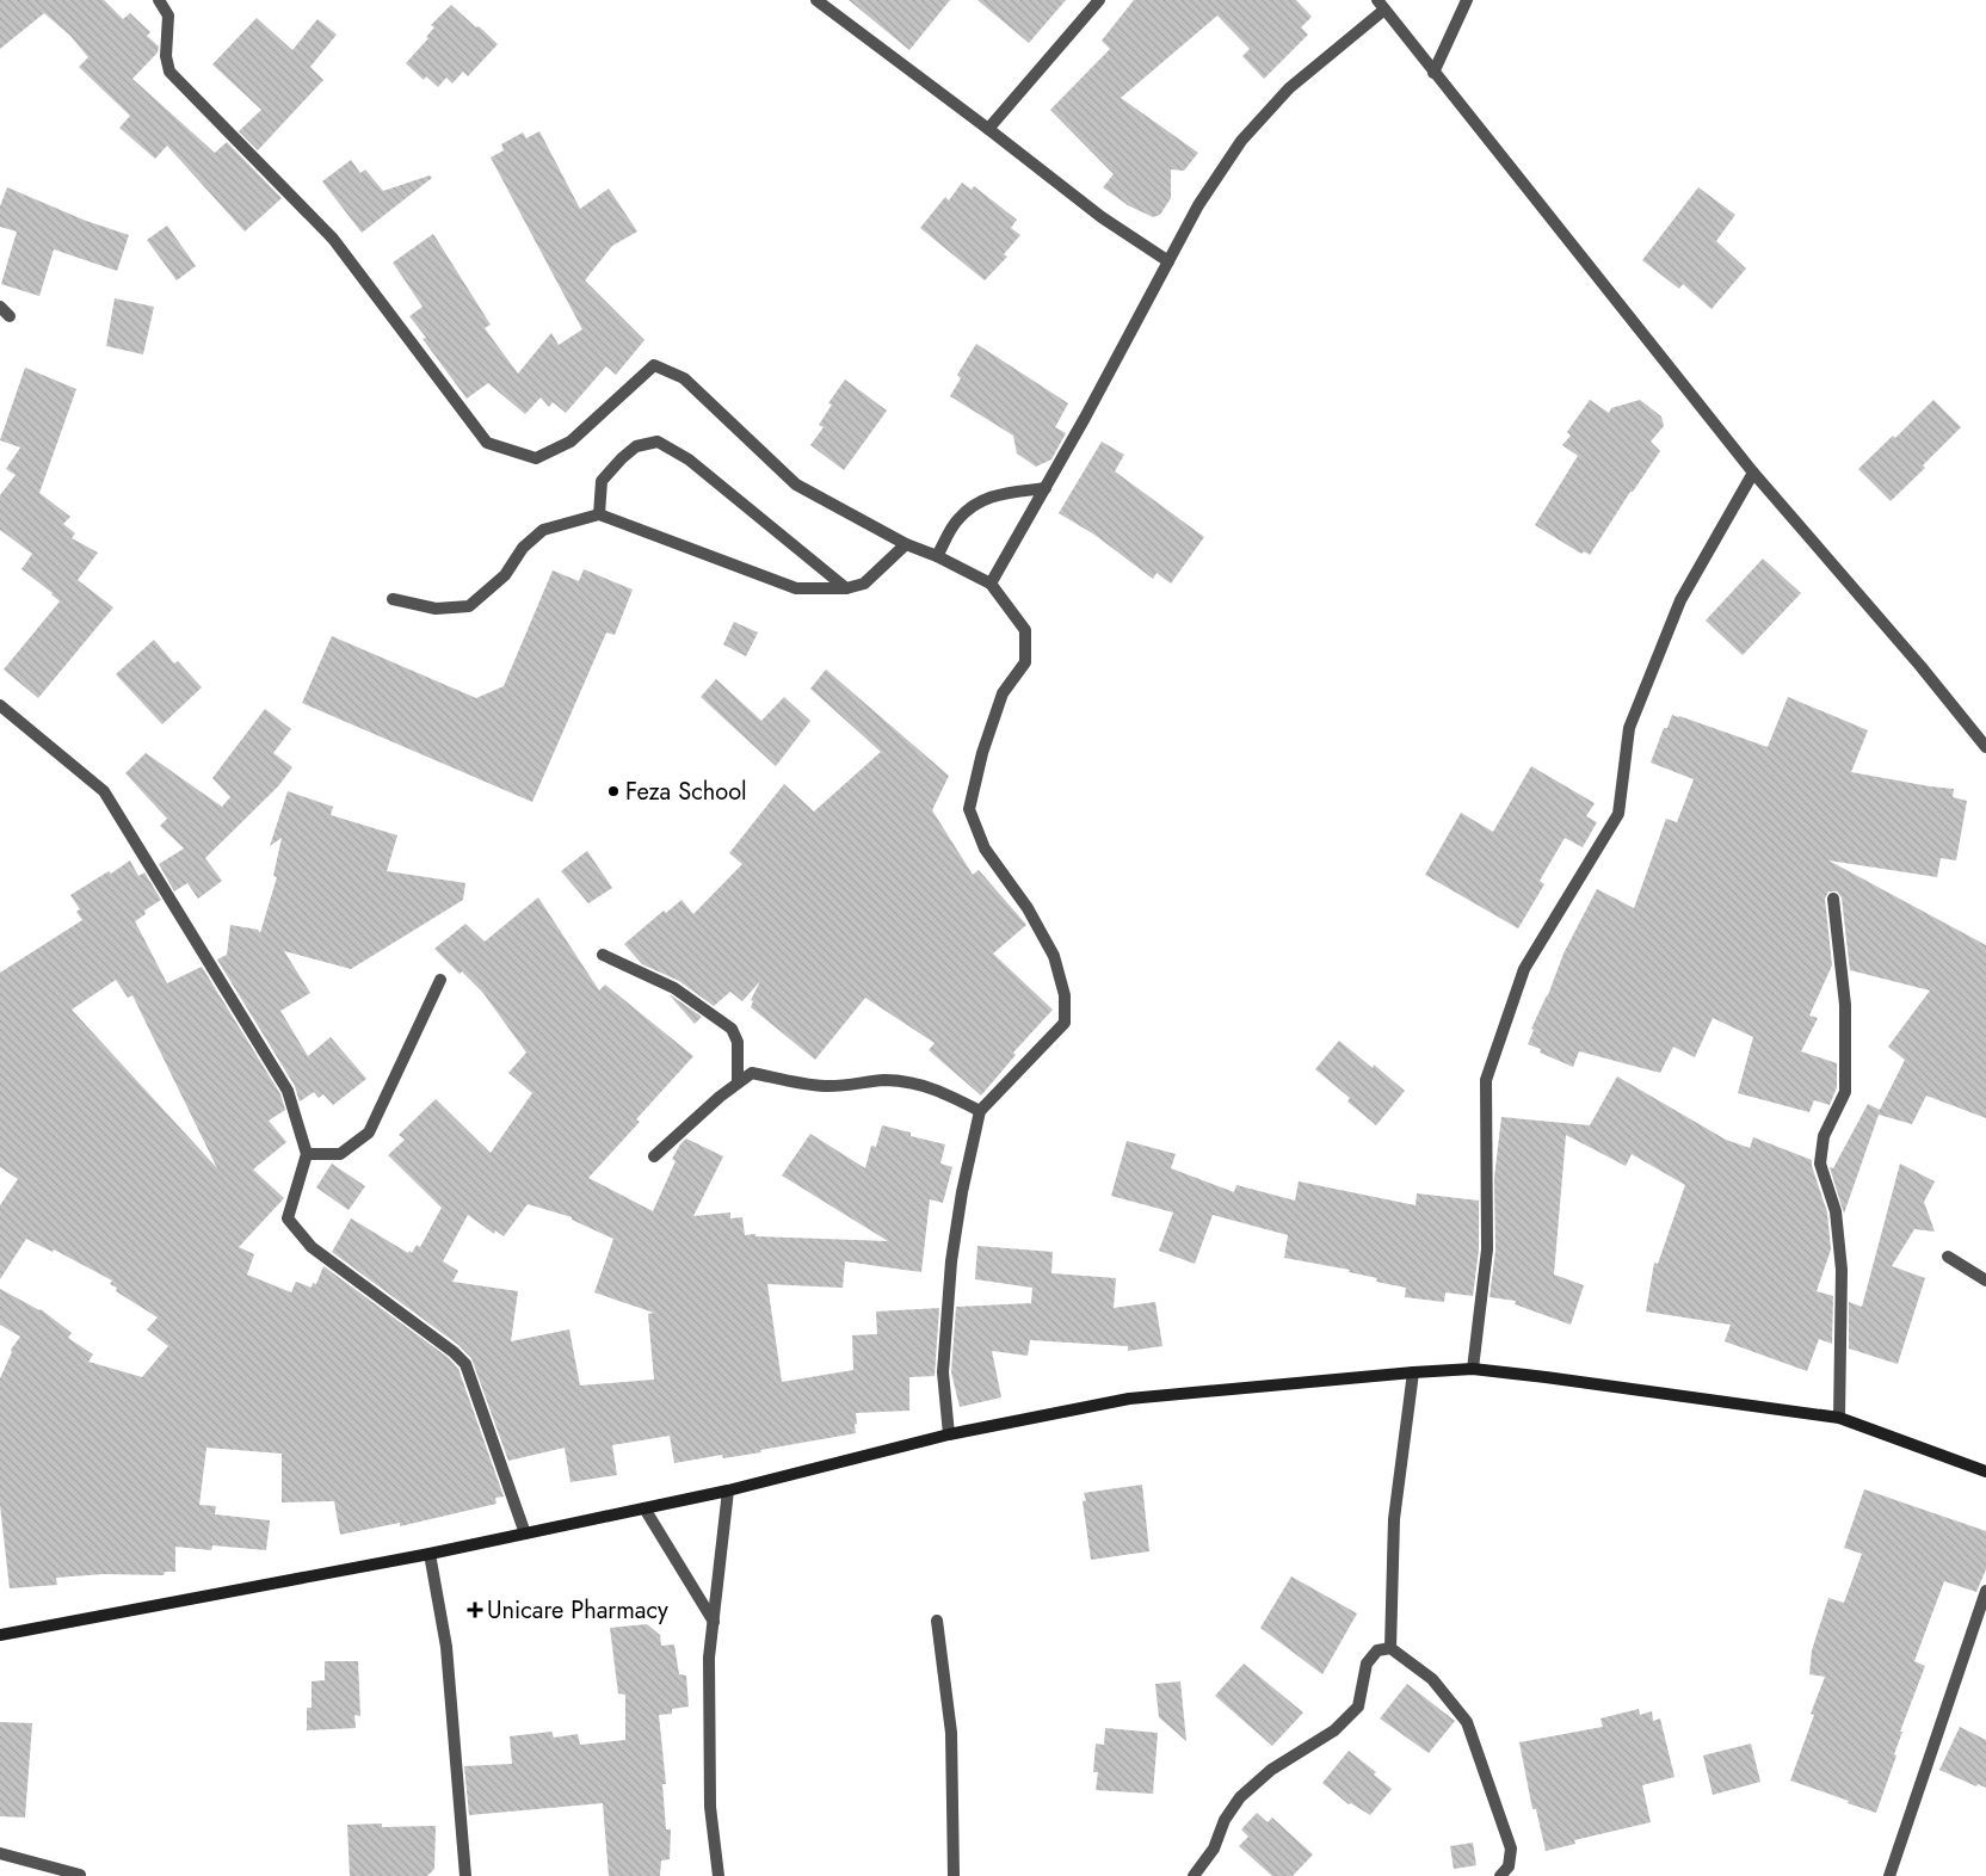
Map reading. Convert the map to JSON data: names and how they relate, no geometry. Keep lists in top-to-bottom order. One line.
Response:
{"places":{"other":["Feza School"],"health":["Unicare Pharmacy"]}}
